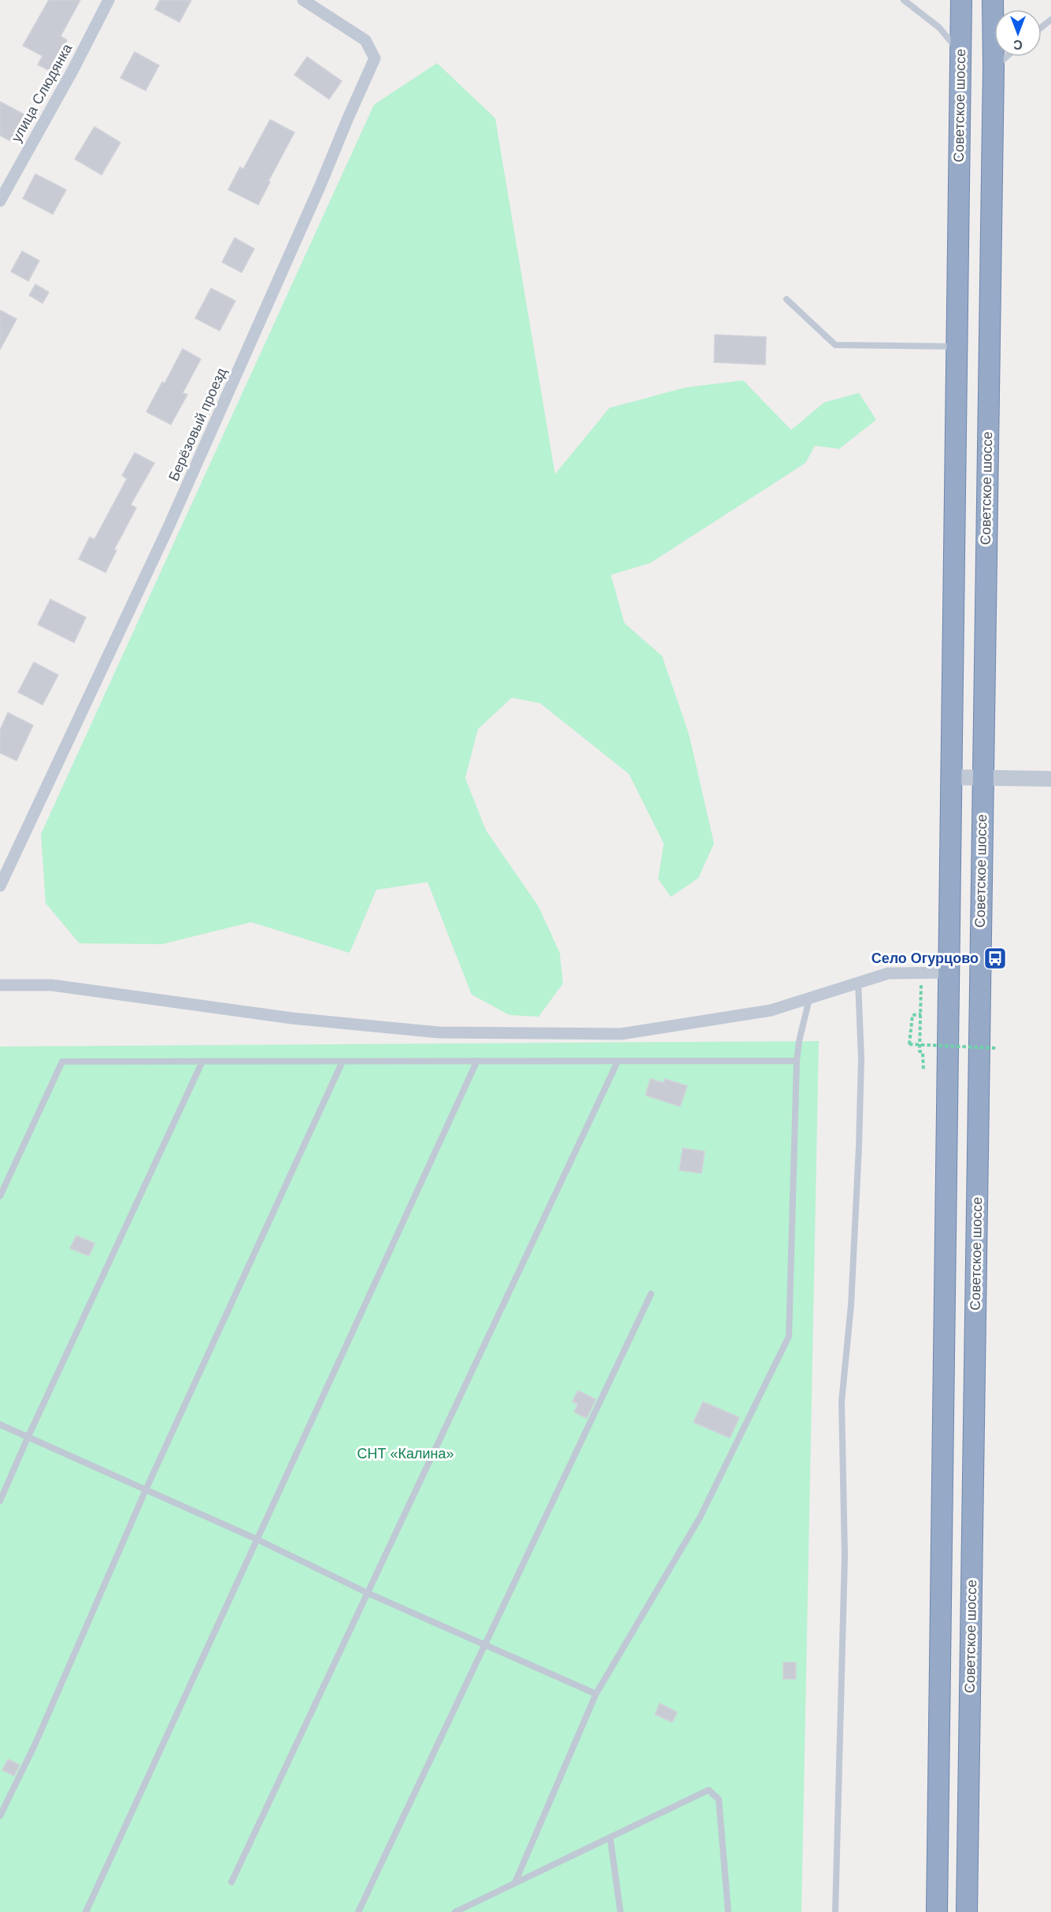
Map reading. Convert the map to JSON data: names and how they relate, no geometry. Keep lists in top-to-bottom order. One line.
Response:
{"streets":{"highway":["Советское шоссе"],"street":["улица Слюдянка","Берёзовый проезд"]},"parks":["СНТ «Калина»"],"places":{"bus stop":["Село Огурцово"]},"north":"bottom"}
